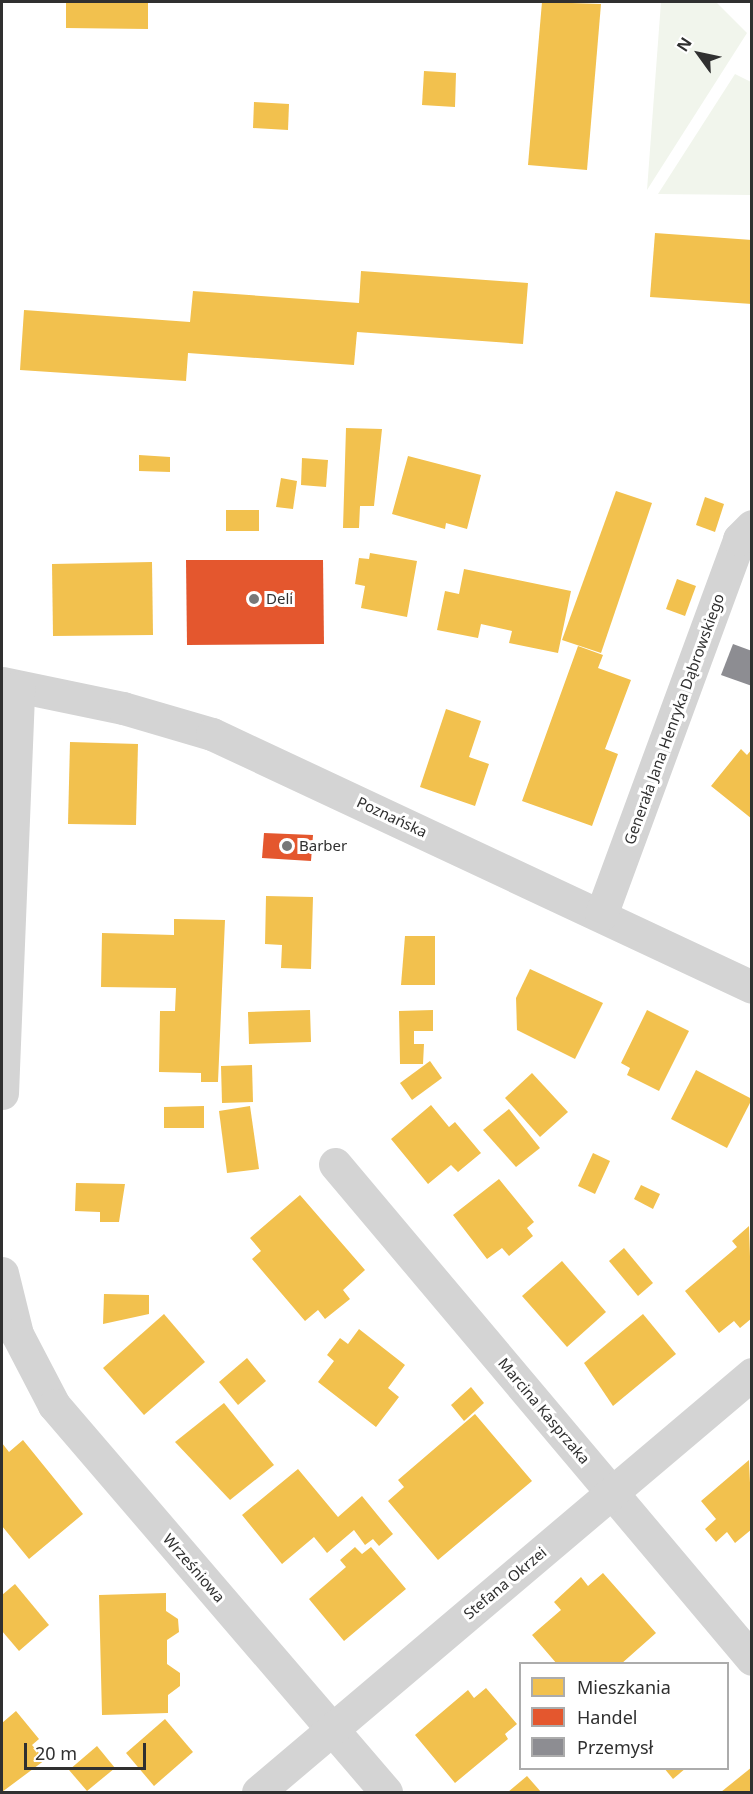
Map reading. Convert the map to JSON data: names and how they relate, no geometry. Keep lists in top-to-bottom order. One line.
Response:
{"streets":{"street":["Generała Jana Henryka Dąbrowskiego","Poznańska","Marcina Kasprzaka","Wrześniowa","Stefana Okrzei"]},"crossings":[["Generała Jana Henryka Dąbrowskiego","Poznańska"],["Marcina Kasprzaka","Stefana Okrzei"],["Wrześniowa","Stefana Okrzei"]],"places":["Deli","Barber"],"legend":["Mieszkania","Handel","Przemysł"],"scale_bar":"20 m","north":"top left"}
